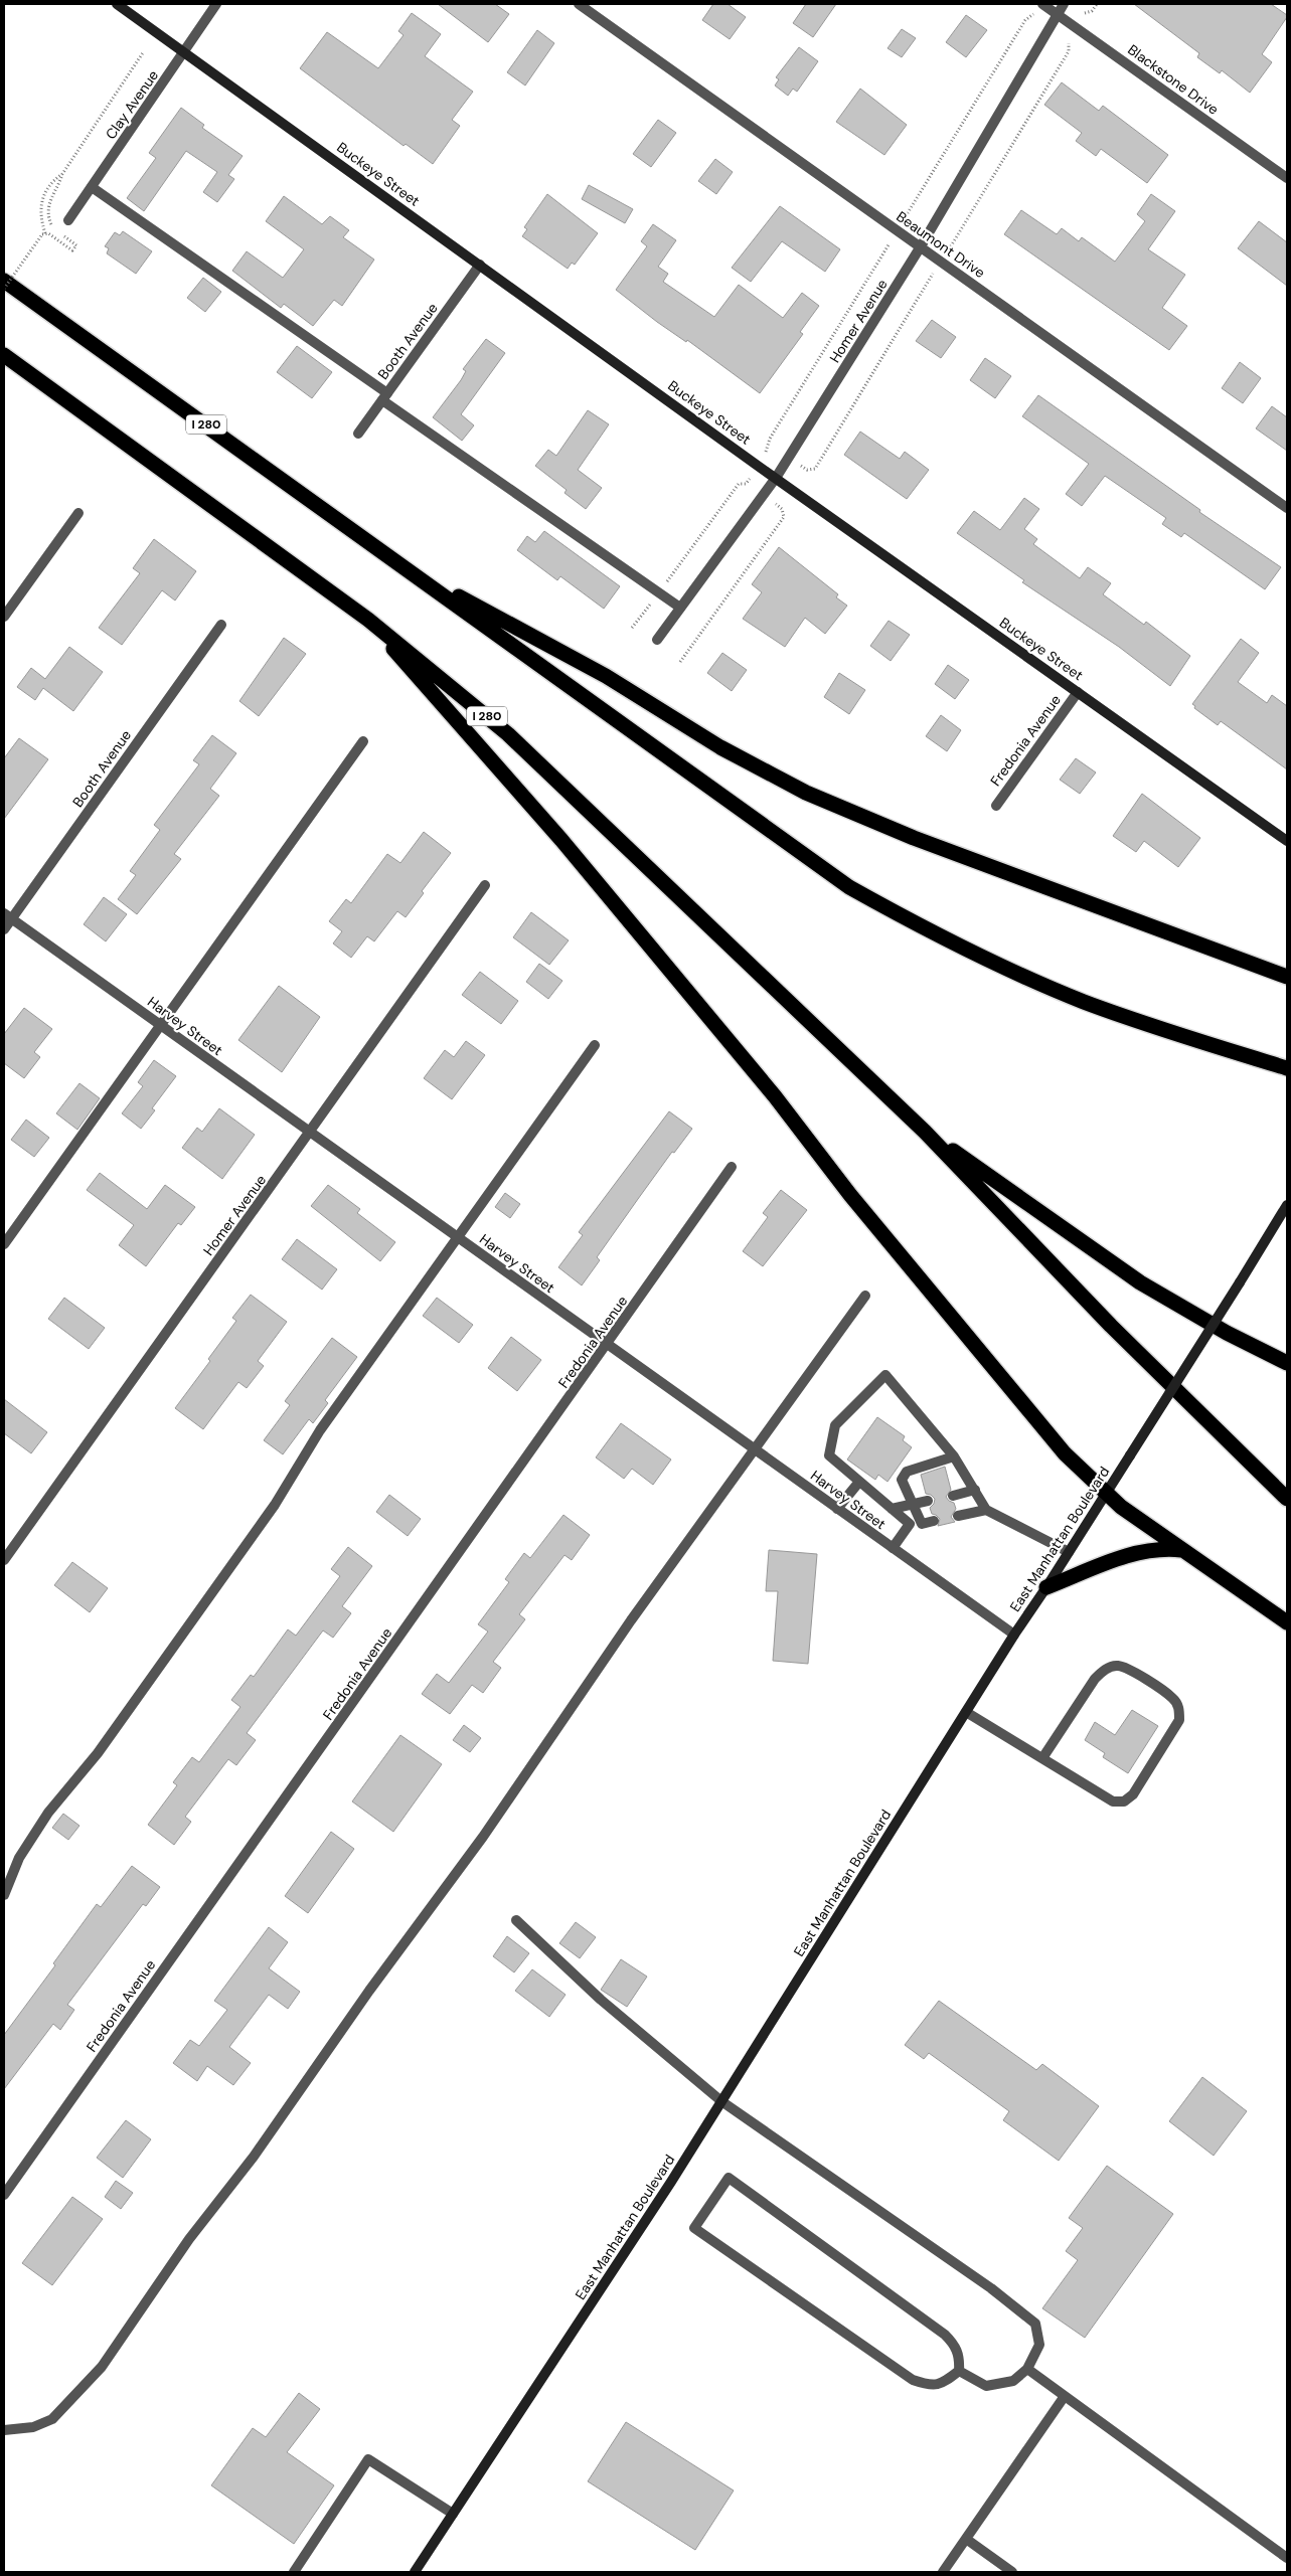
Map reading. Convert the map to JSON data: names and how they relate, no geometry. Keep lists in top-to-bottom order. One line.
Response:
{"streets":{"highway":["I 280"],"street":["Blackstone Drive","Clay Avenue","Buckeye Street","Beaumont Drive","Homer Avenue","Booth Avenue","Fredonia Avenue","Harvey Street","East Manhattan Boulevard"]},"crossings":[["Blackstone Drive","Homer Avenue"],["Clay Avenue","Buckeye Street"],["Buckeye Street","Homer Avenue"],["Buckeye Street","Booth Avenue"],["Buckeye Street","Fredonia Avenue"],["Beaumont Drive","Homer Avenue"],["Homer Avenue","Harvey Street"],["Booth Avenue","Harvey Street"],["Fredonia Avenue","Harvey Street"],["Harvey Street","East Manhattan Boulevard"]]}
